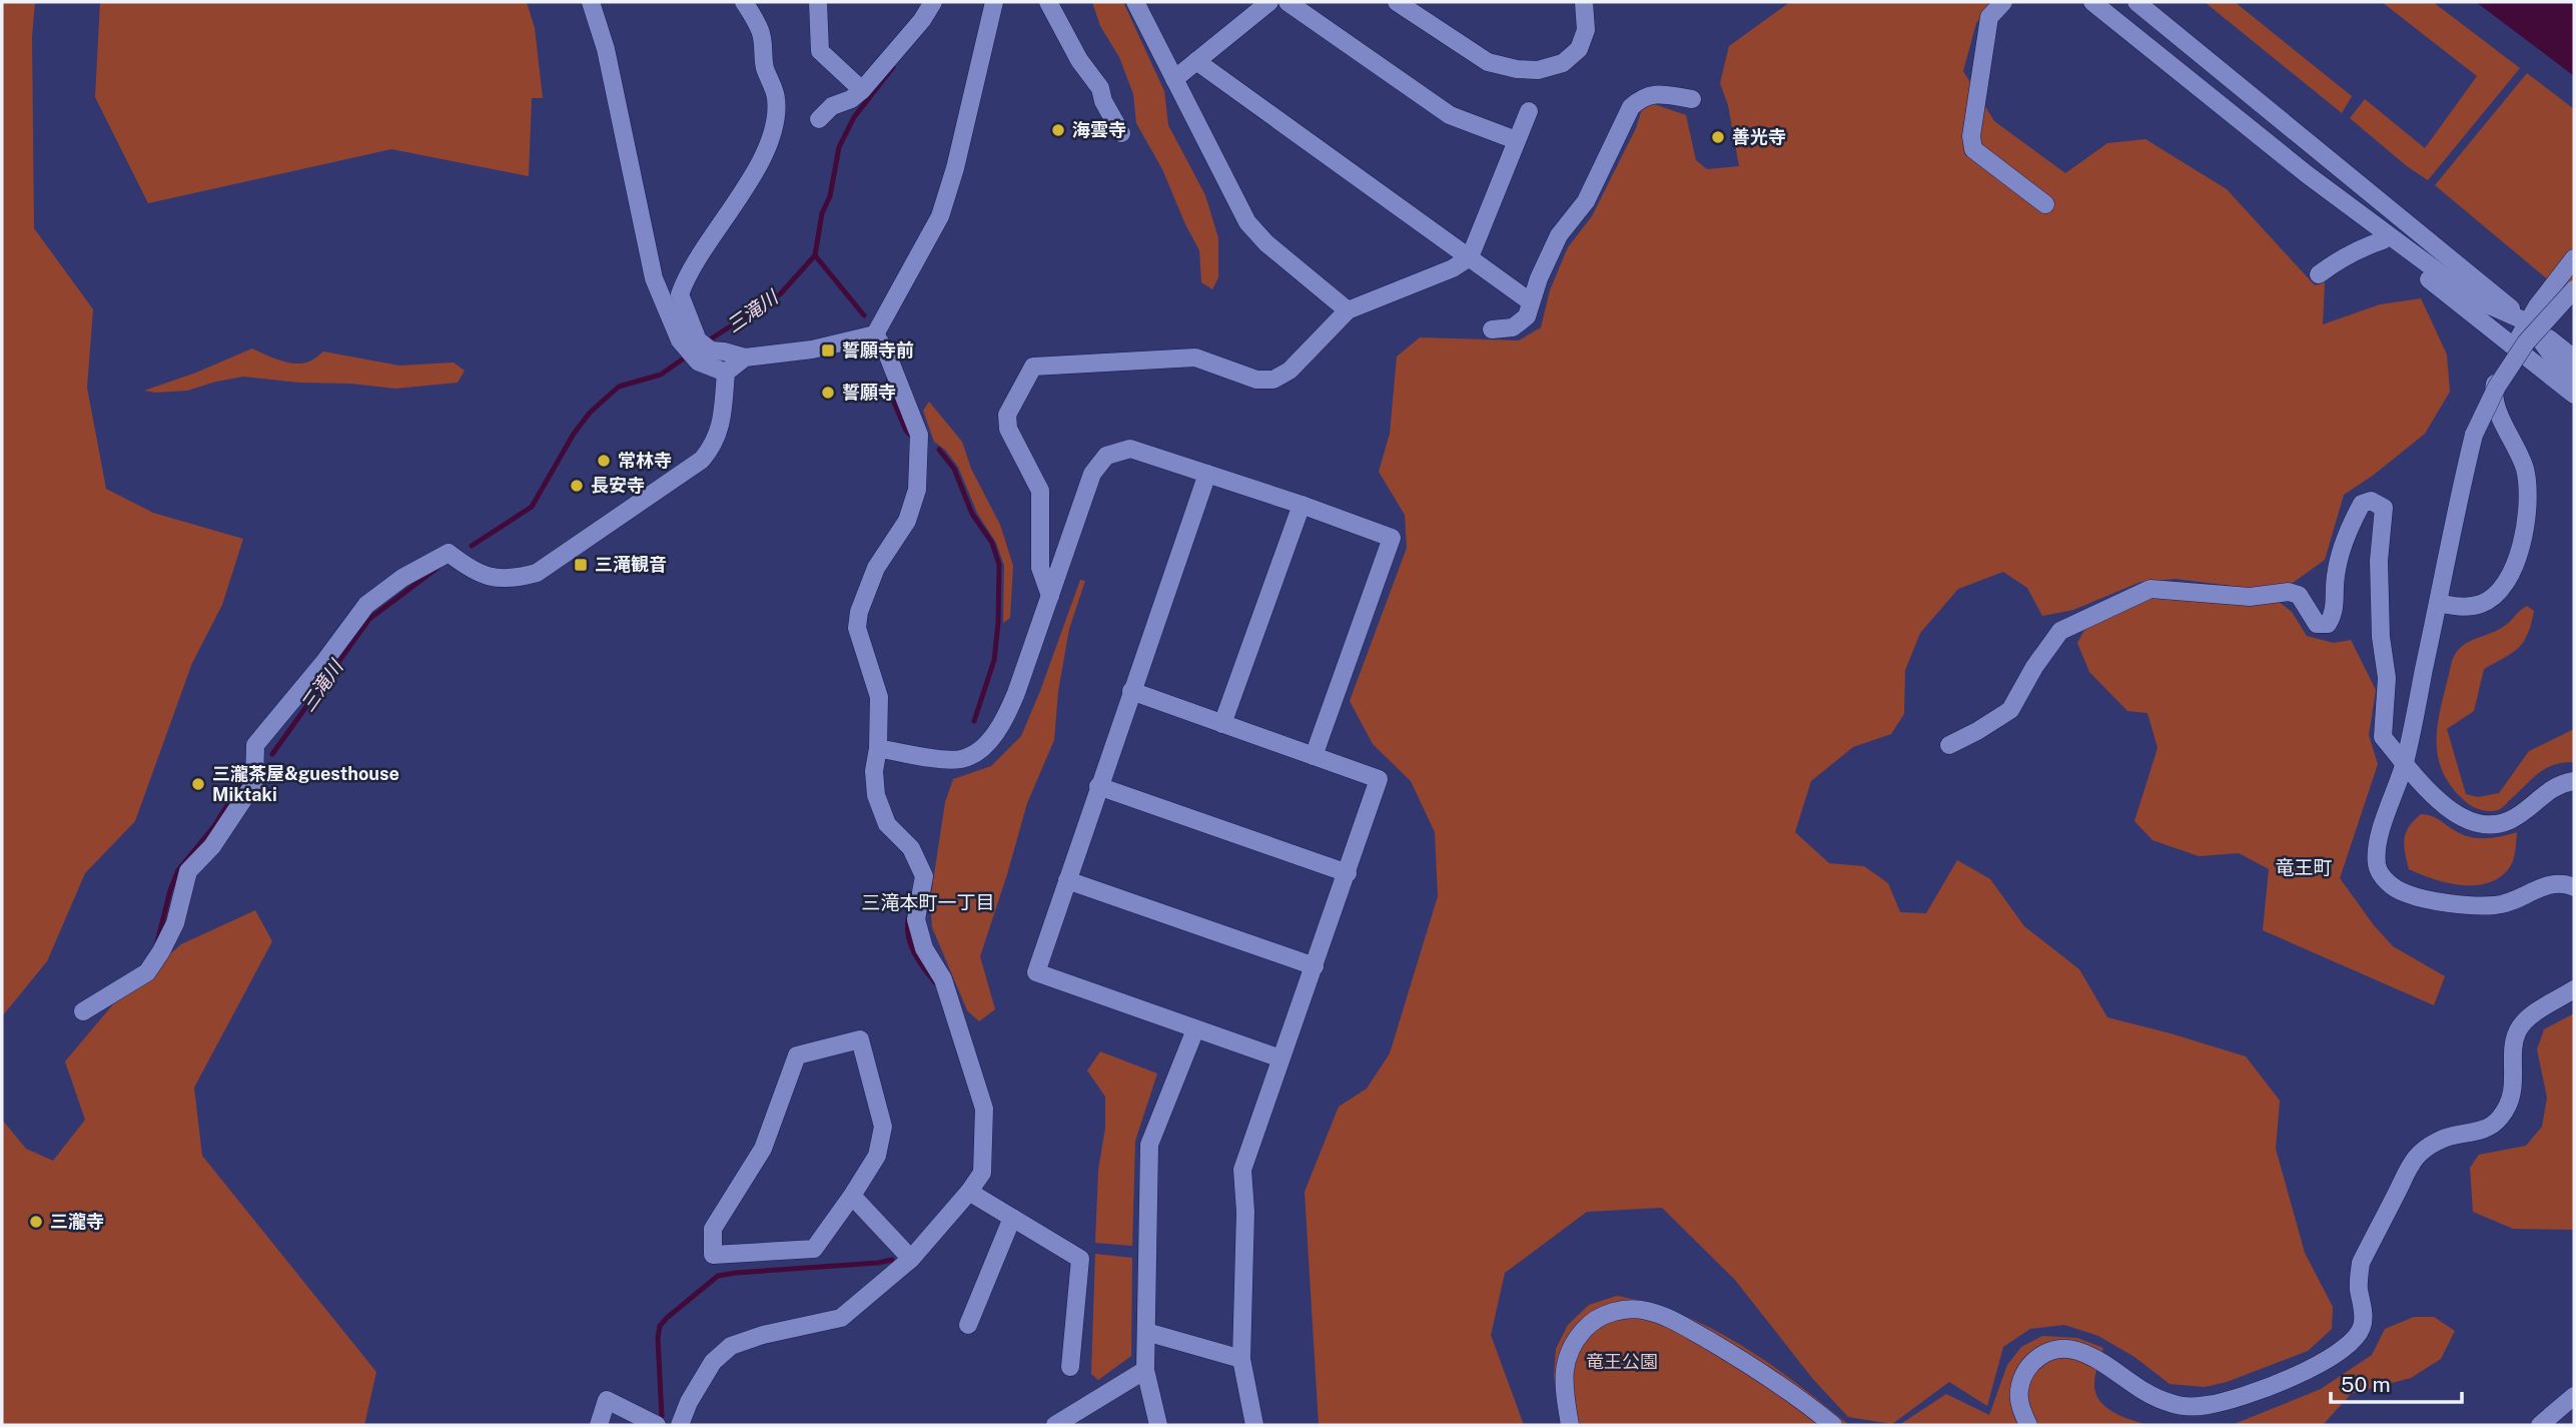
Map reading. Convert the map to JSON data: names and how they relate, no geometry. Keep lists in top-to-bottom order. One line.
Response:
{"districts":["竜王町","三滝本町一丁目"],"water":["三滝川"],"parks":["竜王公園"],"places":{"other":["海雲寺","善光寺","誓願寺","常林寺","長安寺","三瀧茶屋&guesthouse Miktaki","三瀧寺"],"transit":["誓願寺前","三滝観音"]},"scale_bar":"50 m"}
